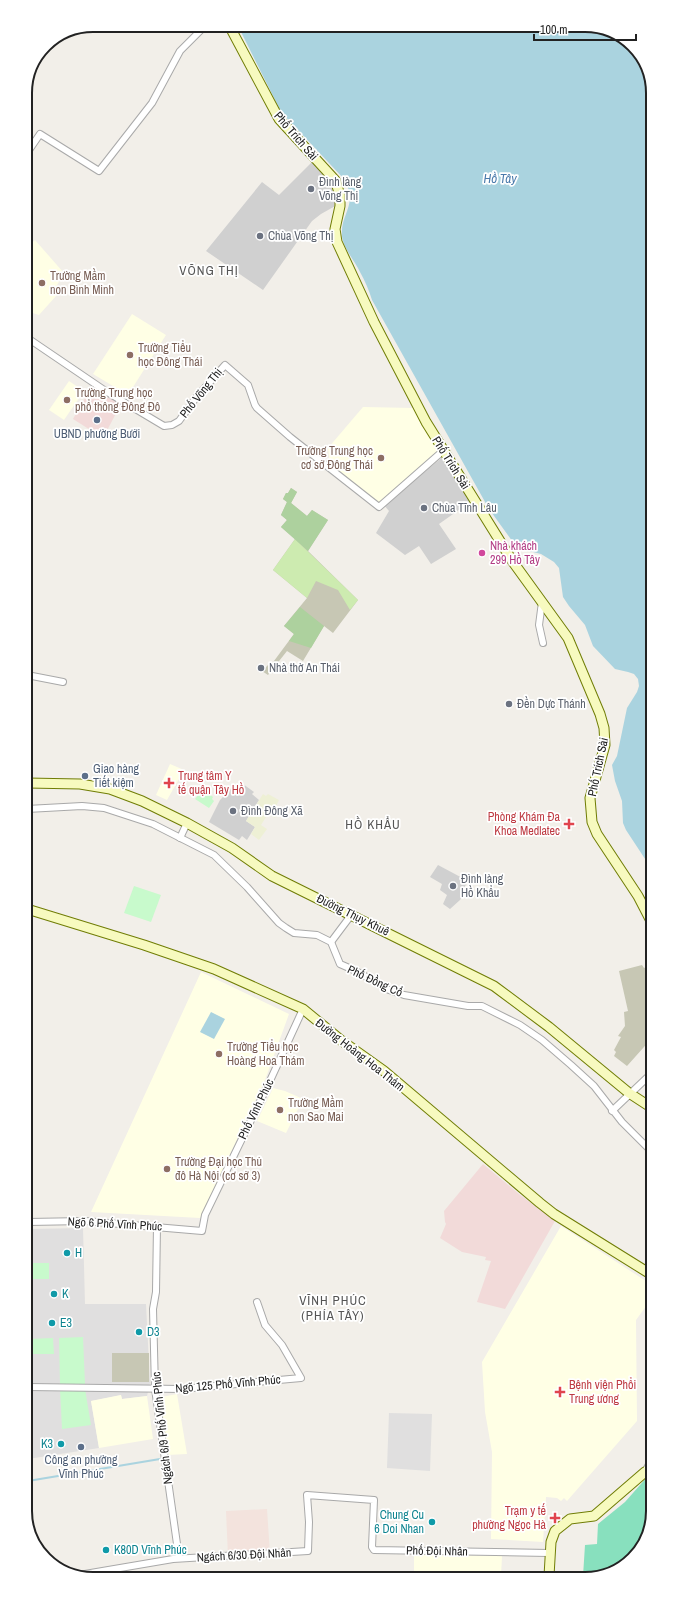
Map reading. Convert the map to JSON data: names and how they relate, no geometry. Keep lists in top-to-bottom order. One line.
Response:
{"streets":{"main road":["Phố Trích Sài","Đường Thụy Khuê","Đường Hoàng Hoa Thám"],"street":["Phố Võng Thị","Phố Đồng Cổ","Phố Vĩnh Phúc","Ngõ 6 Phố Vĩnh Phúc","Ngõ 125 Phố Vĩnh Phúc","Ngách 6/9 Phố Vĩnh Phúc","Phố Đội Nhân","Ngách 6/30 Đội Nhân"]},"crossings":[["Phố Trích Sài","Phố Võng Thị"],["Đường Hoàng Hoa Thám","Phố Vĩnh Phúc"],["Phố Vĩnh Phúc","Ngõ 6 Phố Vĩnh Phúc"],["Ngõ 6 Phố Vĩnh Phúc","Ngách 6/9 Phố Vĩnh Phúc"],["Ngõ 125 Phố Vĩnh Phúc","Ngách 6/9 Phố Vĩnh Phúc"],["Ngách 6/9 Phố Vĩnh Phúc","Ngách 6/30 Đội Nhân"],["Phố Đội Nhân","Ngách 6/30 Đội Nhân"]],"districts":["VÕNG THỊ","HỒ KHẨU","VĨNH PHÚC (PHÍA TÂY)"],"water":["Hồ Tây"],"places":{"other":["Đình làng Võng Thị","Chùa Võng Thị","Trường Mầm non Bình Minh","Trường Tiểu học Đông Thái","Trường Trung học phổ thông Đông Đô","UBND phường Bưởi","Trường Trung học cơ sở Đông Thái","Chùa Tĩnh Lâu","Nhà khách 299 Hồ Tây","Nhà thờ An Thái","Đền Dực Thánh","Giao hàng Tiết kiệm","Đình Đông Xã","Đình làng Hồ Khẩu","Trường Tiểu học Hoàng Hoa Thám","Trường Mầm non Sao Mai","Trường Đại học Thủ đô Hà Nội (cơ sở 3)","H","K","E3","D3","K3","Công an phường Vĩnh Phúc","Chung Cu 6 Doi Nhan","K80D Vĩnh Phúc"],"health":["Trung tâm Y tế quận Tây Hồ","Phòng Khám Đa Khoa Medlatec","Bệnh viện Phổi Trung ương","Trạm y tế phường Ngọc Hà"]},"scale_bar":"100 m"}
